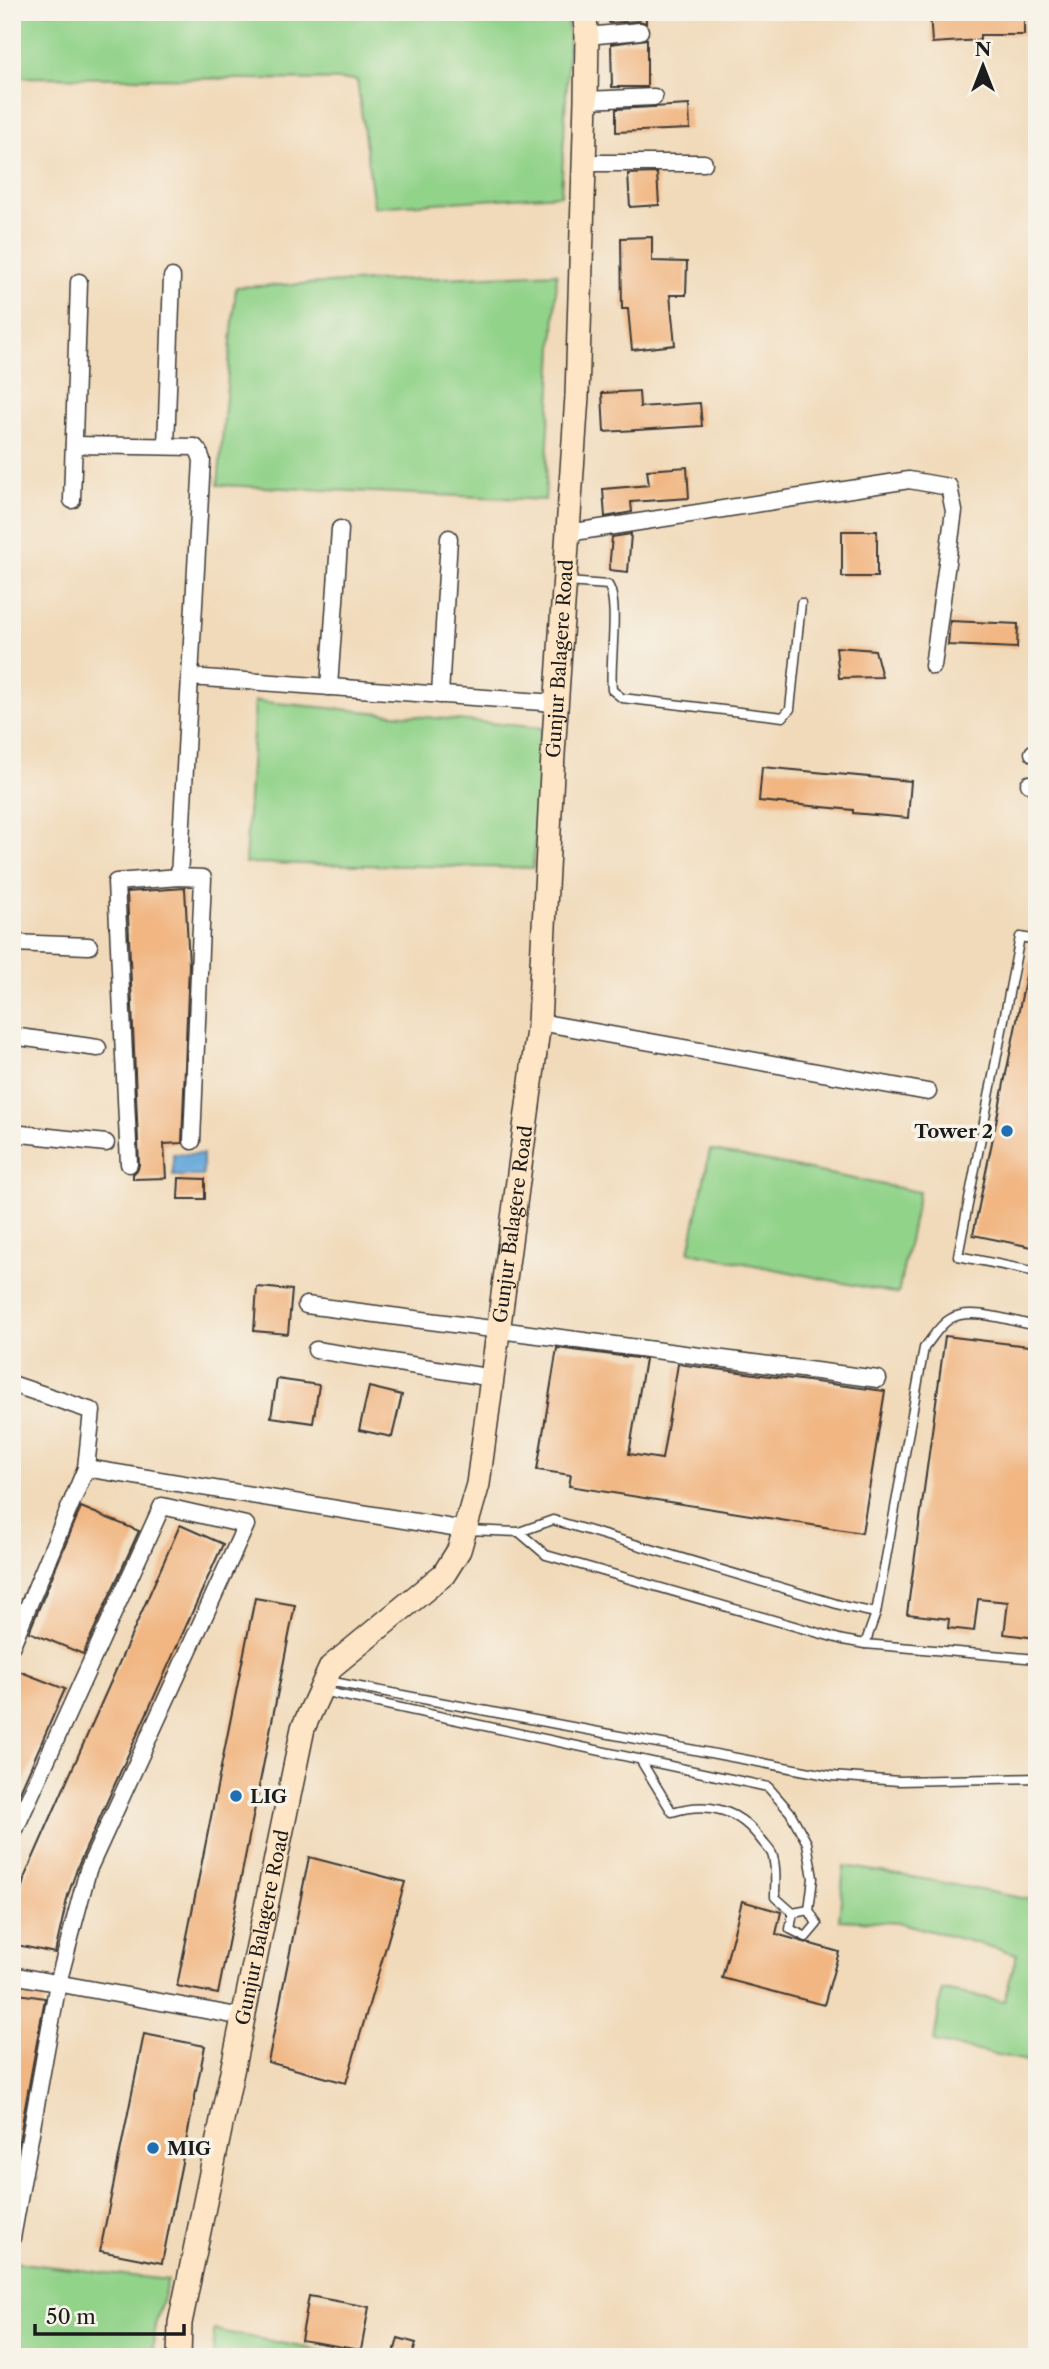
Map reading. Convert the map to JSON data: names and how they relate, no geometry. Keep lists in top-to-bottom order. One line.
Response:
{"streets":{"street":["Gunjur Balagere Road"]},"places":["Tower 2","LIG","MIG"],"scale_bar":"50 m","north":"top"}
